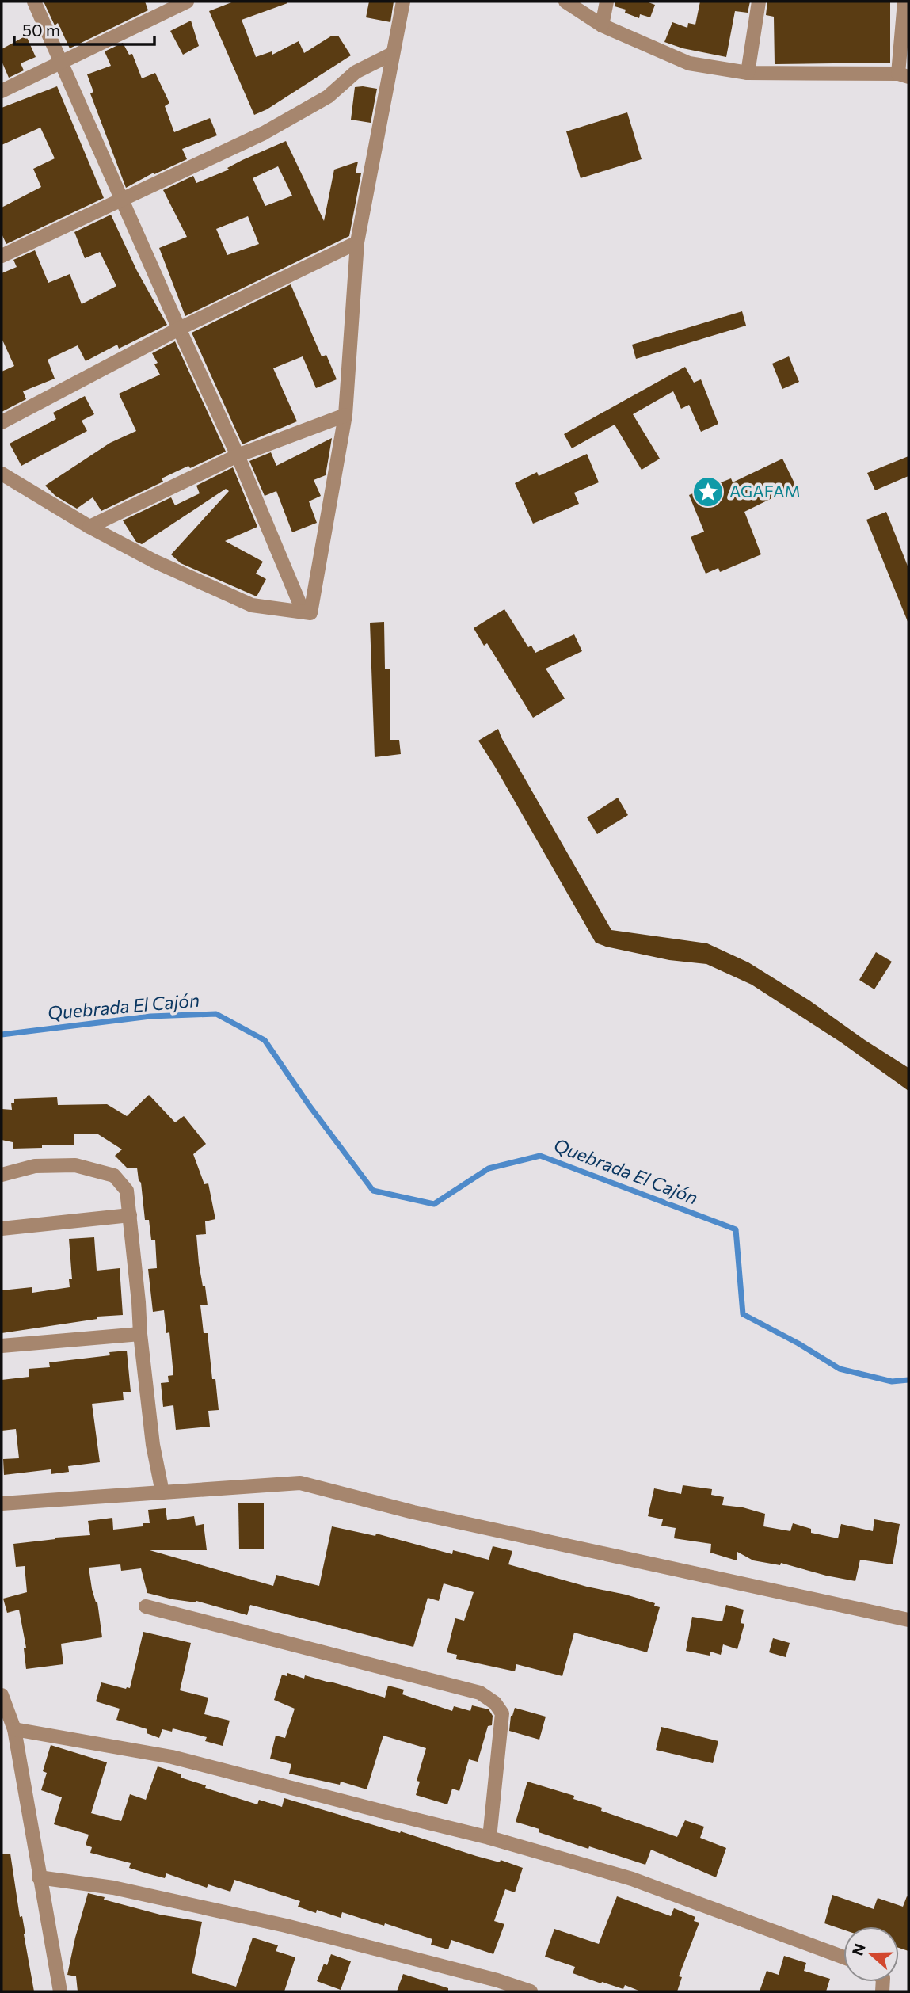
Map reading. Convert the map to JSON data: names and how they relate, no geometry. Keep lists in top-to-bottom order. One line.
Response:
{"water":["Quebrada El Cajón"],"places":{"place":["AGAFAM"]},"scale_bar":"50 m","north":"left"}
